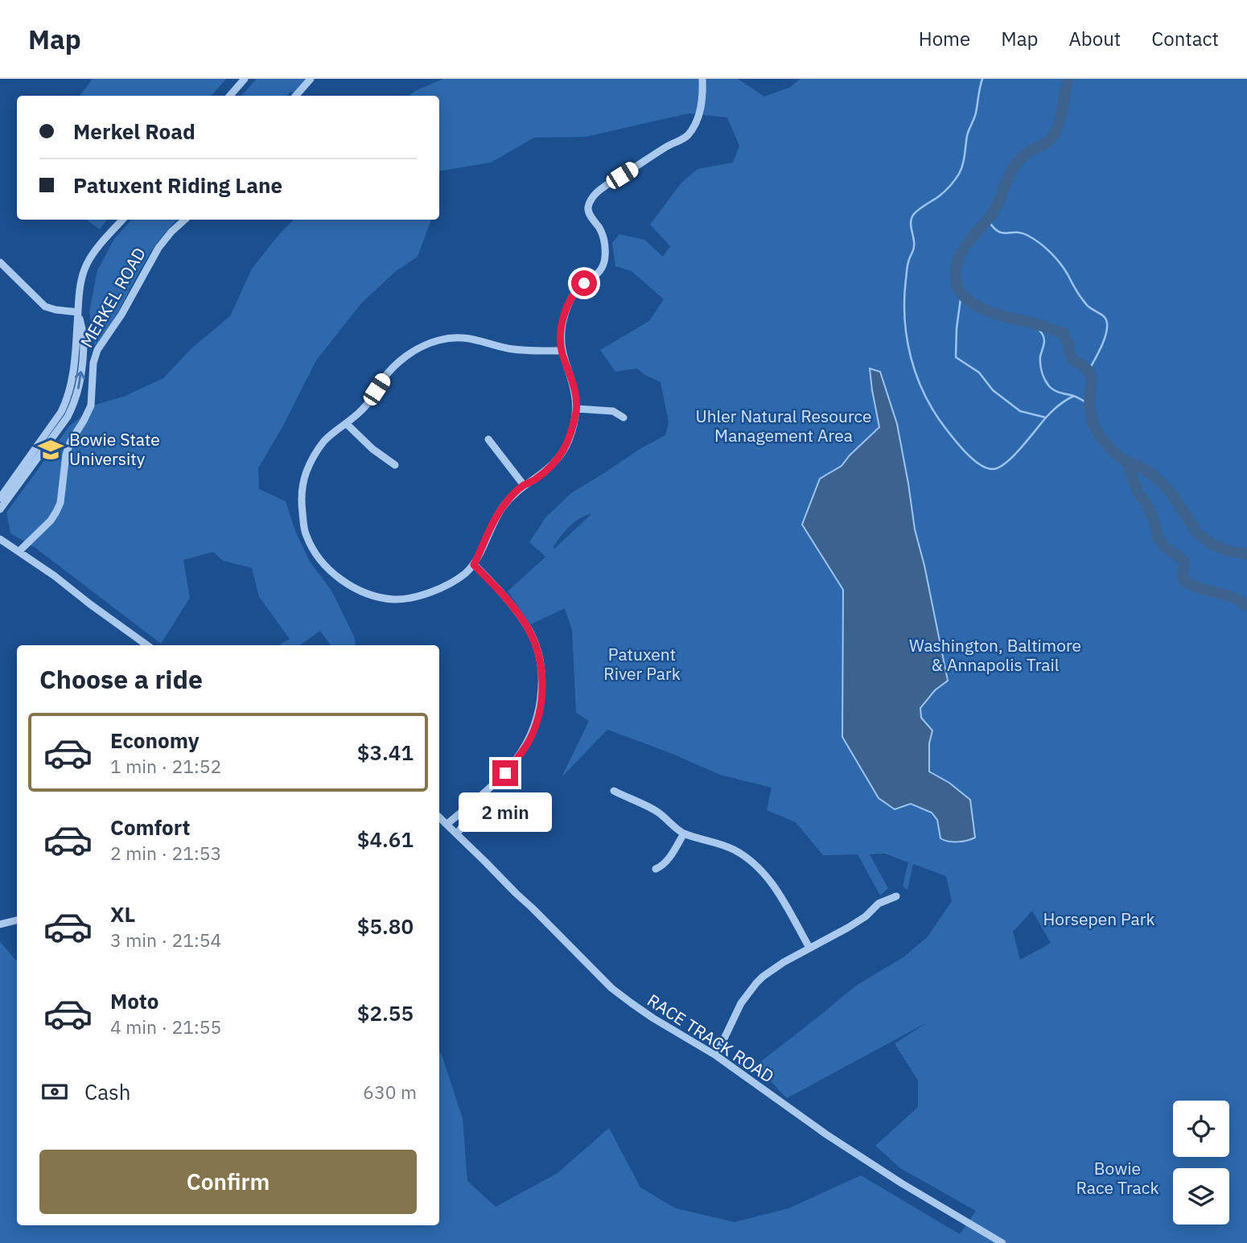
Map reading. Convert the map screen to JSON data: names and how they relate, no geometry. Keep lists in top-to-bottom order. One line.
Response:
{"streets":{"street":["MERKEL ROAD","RACE TRACK ROAD"]},"parks":["Uhler Natural Resource Management Area","Washington, Baltimore & Annapolis Trail","Patuxent River Park","Horsepen Park","Bowie Race Track"],"places":{"school or university":["Bowie State University"]},"page":{"header":"Map","nav":["Home","Map","About","Contact"],"banner":["Merkel Road","Patuxent Riding Lane"],"heading":"Choose a ride","list":[{"name":"Economy","note":"1 min · 21:52","value":"$3.41"},{"name":"Comfort","note":"2 min · 21:53","value":"$4.61"},{"name":"XL","note":"3 min · 21:54","value":"$5.80"},{"name":"Moto","note":"4 min · 21:55","value":"$2.55"}],"bubble":"2 min","pay":["Cash","630 m"],"buttons":"Confirm"}}
